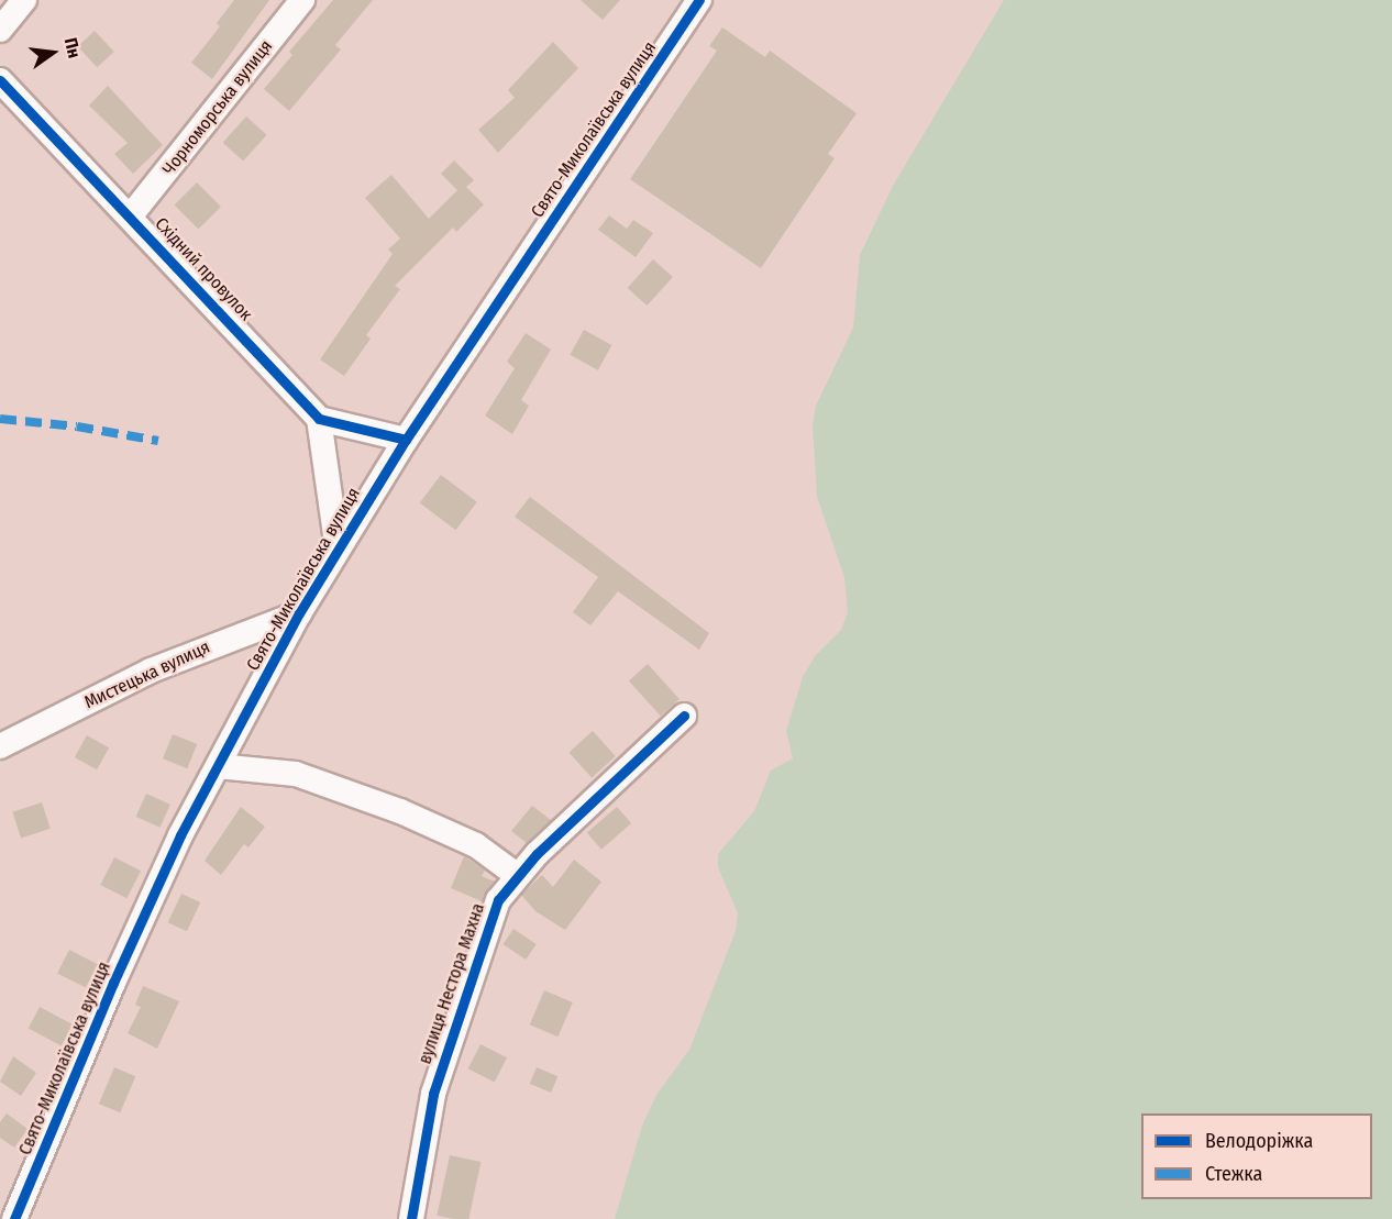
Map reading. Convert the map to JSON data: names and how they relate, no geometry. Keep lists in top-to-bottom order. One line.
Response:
{"streets":{"street":["Чорноморська вулиця","Свято-Миколаївська вулиця","Східний провулок","Мистецька вулиця","вулиця Нестора Махна"]},"crossings":[["Чорноморська вулиця","Східний провулок"],["Свято-Миколаївська вулиця","Мистецька вулиця"]],"legend":["Велодоріжка","Стежка"],"north":"right"}
